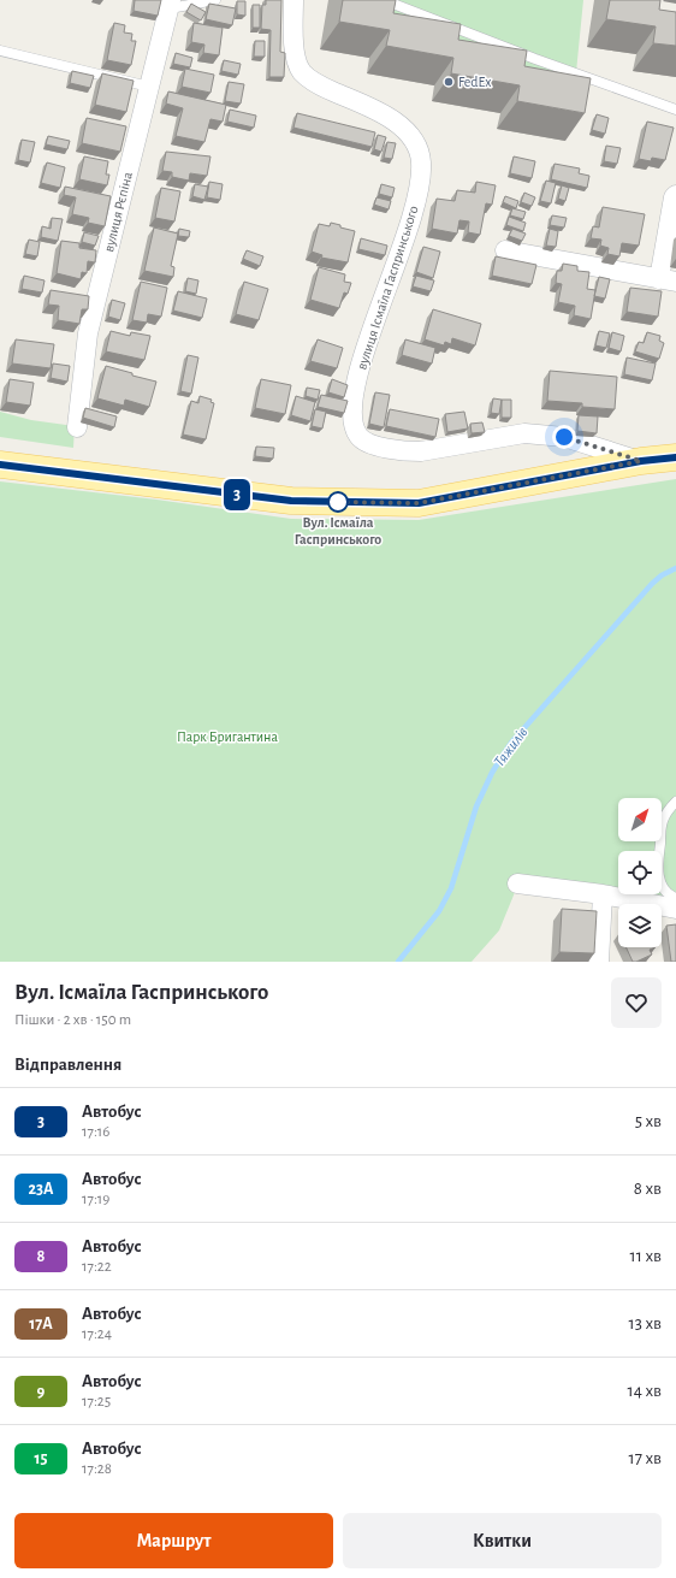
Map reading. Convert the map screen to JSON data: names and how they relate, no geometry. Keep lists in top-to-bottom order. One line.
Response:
{"streets":{"street":["вулиця Рєпіна","вулиця Ісмаїла Гаспринського"]},"water":["Тяжилів"],"parks":["Парк Бригантина"],"places":["FedEx","Вул. Ісмаїла Гаспринського"],"lines":["bus line 3"],"north":"top right","page":{"on_map":"3","heading":[["Вул. Ісмаїла Гаспринського","Пішки · 2 хв · 150 m"],"Відправлення"],"list":[{"mark":"3","name":"Автобус","note":"17:16","value":"5 хв"},{"mark":"23А","name":"Автобус","note":"17:19","value":"8 хв"},{"mark":"8","name":"Автобус","note":"17:22","value":"11 хв"},{"mark":"17А","name":"Автобус","note":"17:24","value":"13 хв"},{"mark":"9","name":"Автобус","note":"17:25","value":"14 хв"},{"mark":"15","name":"Автобус","note":"17:28","value":"17 хв"}],"buttons":["Маршрут","Квитки"]}}
